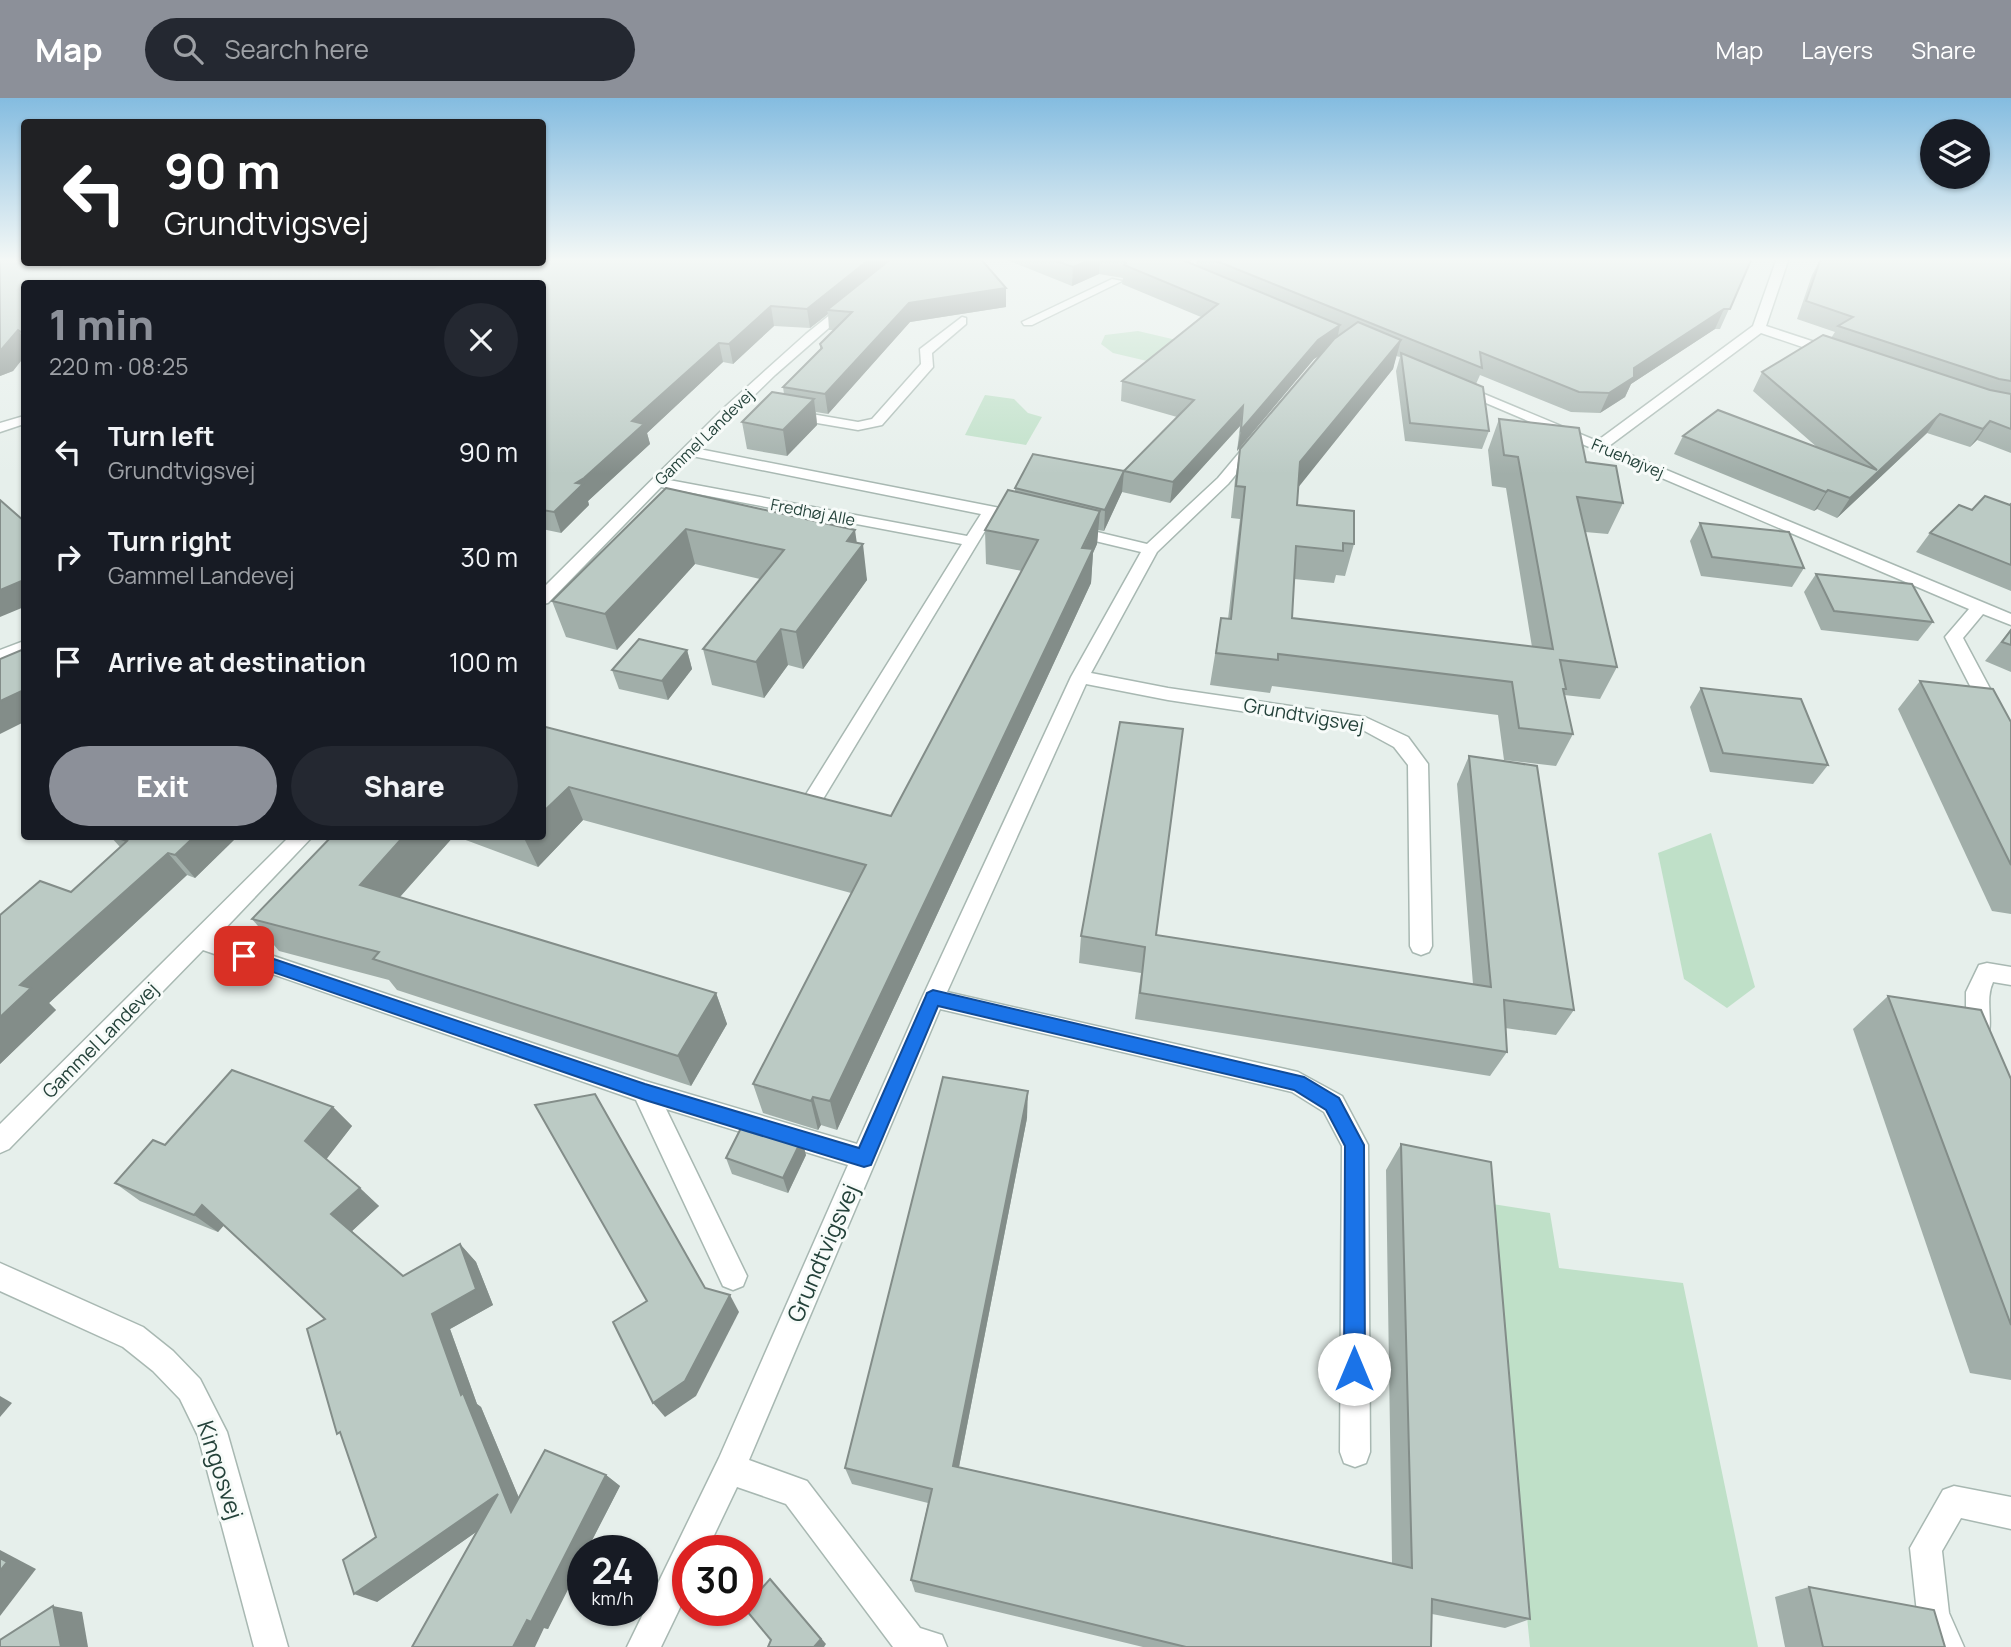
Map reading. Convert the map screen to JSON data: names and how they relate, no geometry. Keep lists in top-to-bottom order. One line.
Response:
{"streets":{"street":["Gammel Landevej","Fruehøjvej","Fredhøj Alle","Grundtvigsvej","Kingosvej"]},"crossings":[["Gammel Landevej","Fredhøj Alle"]],"page":{"header":"Map","search":"Search here","nav":["Map","Layers","Share"],"turn":["90 m","Grundtvigsvej"],"heading":["1 min","220 m · 08:25"],"list":[{"name":"Turn left","note":"Grundtvigsvej","value":"90 m"},{"name":"Turn right","note":"Gammel Landevej","value":"30 m"},{"name":"Arrive at destination","value":"100 m"}],"buttons":["Exit","Share"],"speed":"24 km/h","limit":"30"}}
